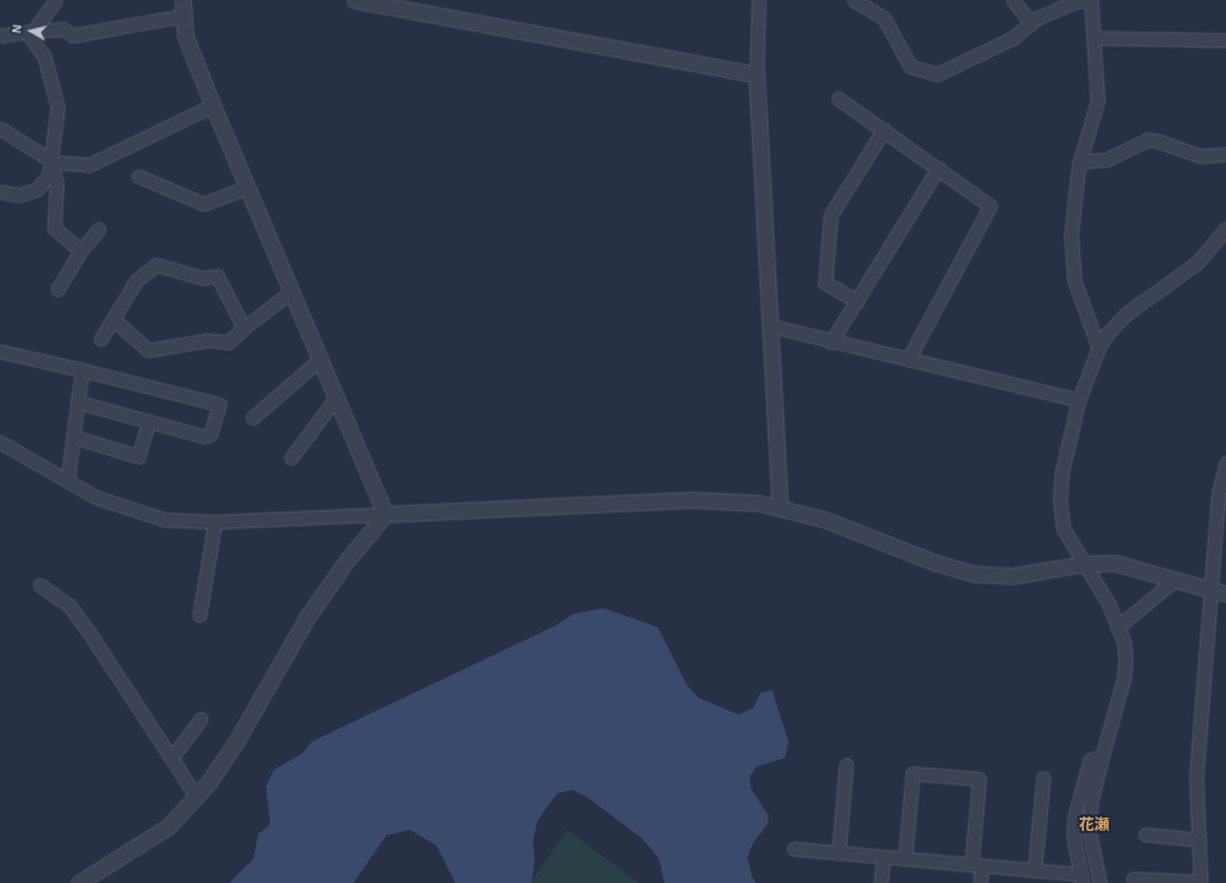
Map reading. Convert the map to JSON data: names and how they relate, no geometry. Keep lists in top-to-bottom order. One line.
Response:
{"districts":["花瀬"],"north":"left"}
